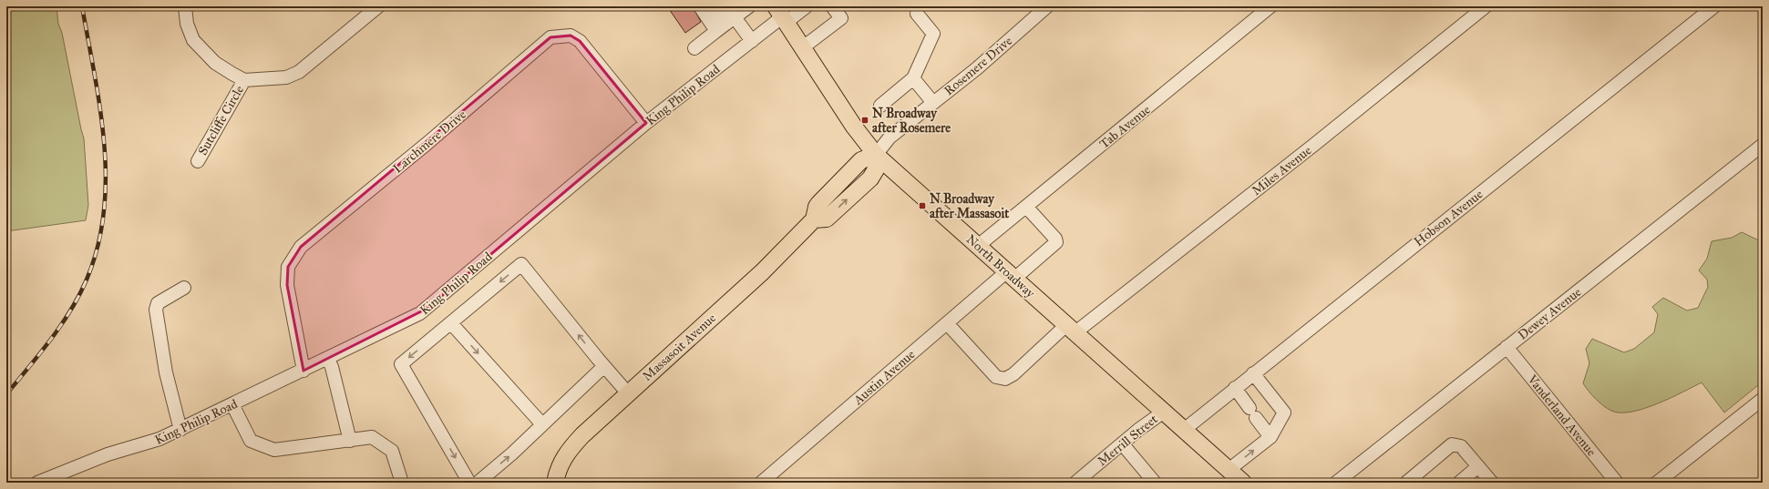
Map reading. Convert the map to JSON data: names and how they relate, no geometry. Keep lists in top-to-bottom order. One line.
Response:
{"streets":{"main road":["North Broadway","Massasoit Avenue"],"street":["Rosemere Drive","King Philip Road","Sutcliffe Circle","Tab Avenue","Larchmere Drive","Miles Avenue","Hobson Avenue","Dewey Avenue","Austin Avenue","Vanderland Avenue","Merrill Street"]},"crossings":[["Rosemere Drive","North Broadway"],["Rosemere Drive","Massasoit Avenue"],["King Philip Road","Larchmere Drive"],["King Philip Road","North Broadway"],["Tab Avenue","North Broadway"],["Tab Avenue","Austin Avenue"],["Miles Avenue","North Broadway"],["Miles Avenue","Austin Avenue"],["Hobson Avenue","North Broadway"],["North Broadway","Massasoit Avenue"],["North Broadway","Austin Avenue"],["North Broadway","Merrill Street"],["Dewey Avenue","Vanderland Avenue"]],"places":{"transit":["N Broadway after Rosemere","N Broadway after Massasoit"]}}
